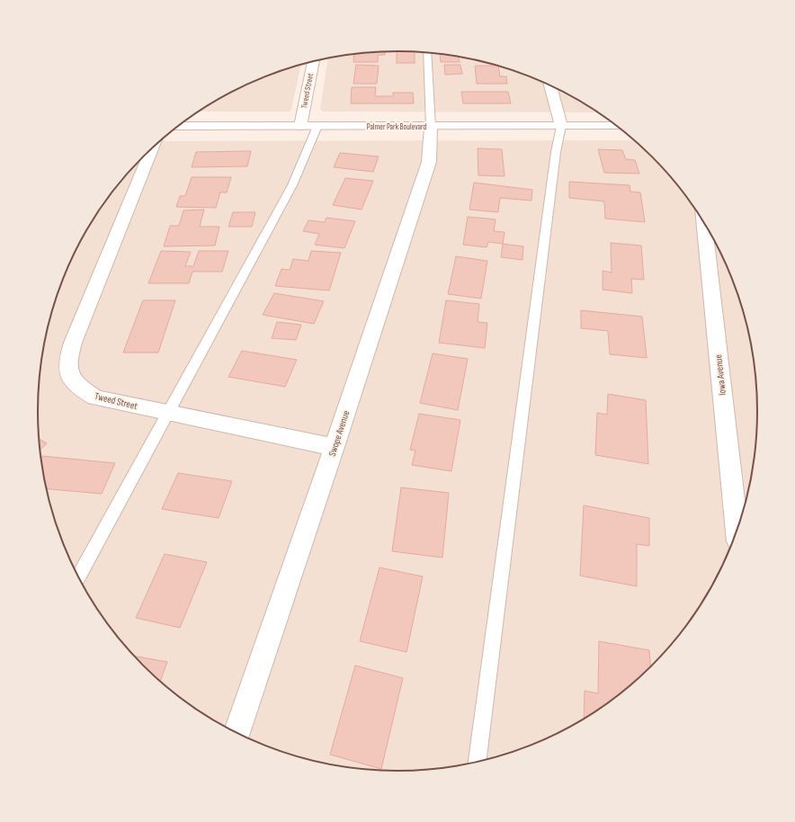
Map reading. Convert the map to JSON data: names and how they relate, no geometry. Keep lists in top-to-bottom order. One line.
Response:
{"streets":{"street":["Tweed Street","Palmer Park Boulevard","Iowa Avenue","Swope Avenue"]},"crossings":[["Tweed Street","Palmer Park Boulevard"],["Tweed Street","Swope Avenue"],["Palmer Park Boulevard","Swope Avenue"]]}
